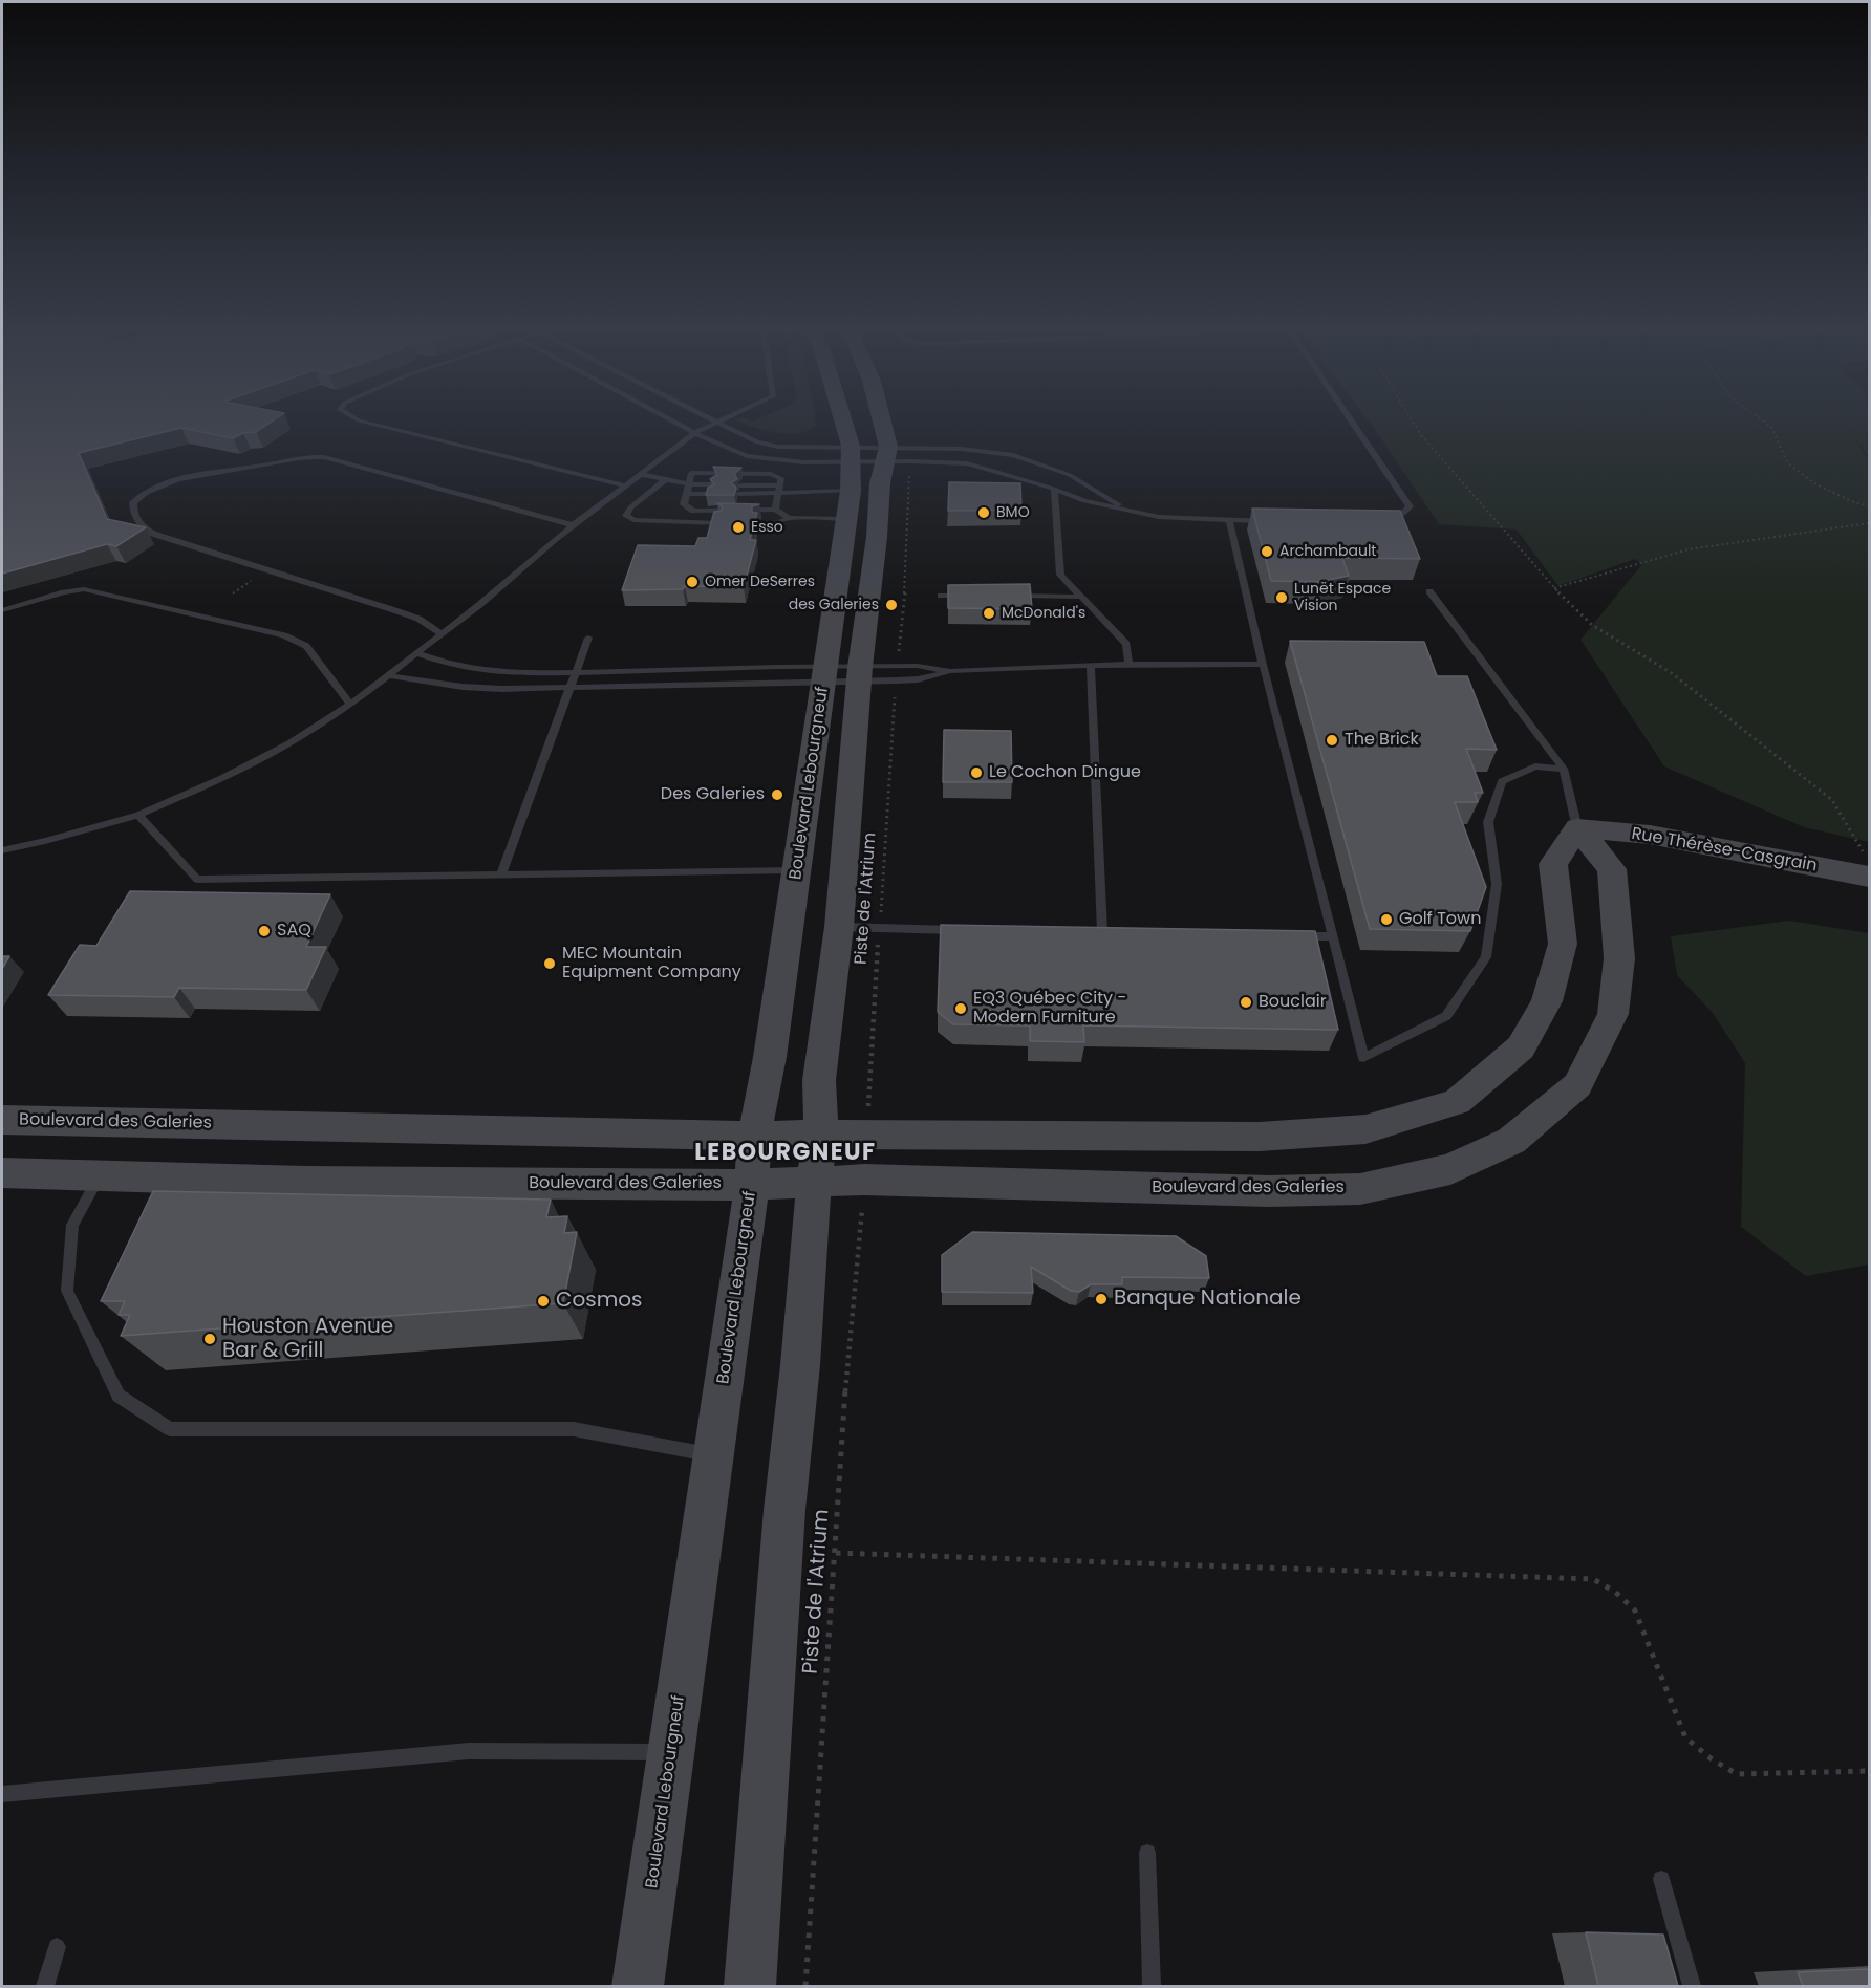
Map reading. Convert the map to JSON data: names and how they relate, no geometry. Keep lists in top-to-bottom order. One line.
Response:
{"streets":{"main road":["Boulevard Lebourgneuf","Rue Thérèse-Casgrain","Boulevard des Galeries"],"path":["Piste de l'Atrium"]},"crossings":[["Boulevard Lebourgneuf","Boulevard des Galeries"],["Rue Thérèse-Casgrain","Boulevard des Galeries"]],"districts":["LEBOURGNEUF"],"places":["BMO","Esso","Archambault","Omer DeSerres","Lunët Espace Vision","des Galeries","McDonald's","The Brick","Le Cochon Dingue","Des Galeries","Golf Town","SAQ","MEC Mountain Equipment Company","Bouclair","EQ3 Québec City - Modern Furniture","Banque Nationale","Cosmos","Houston Avenue Bar & Grill"]}
